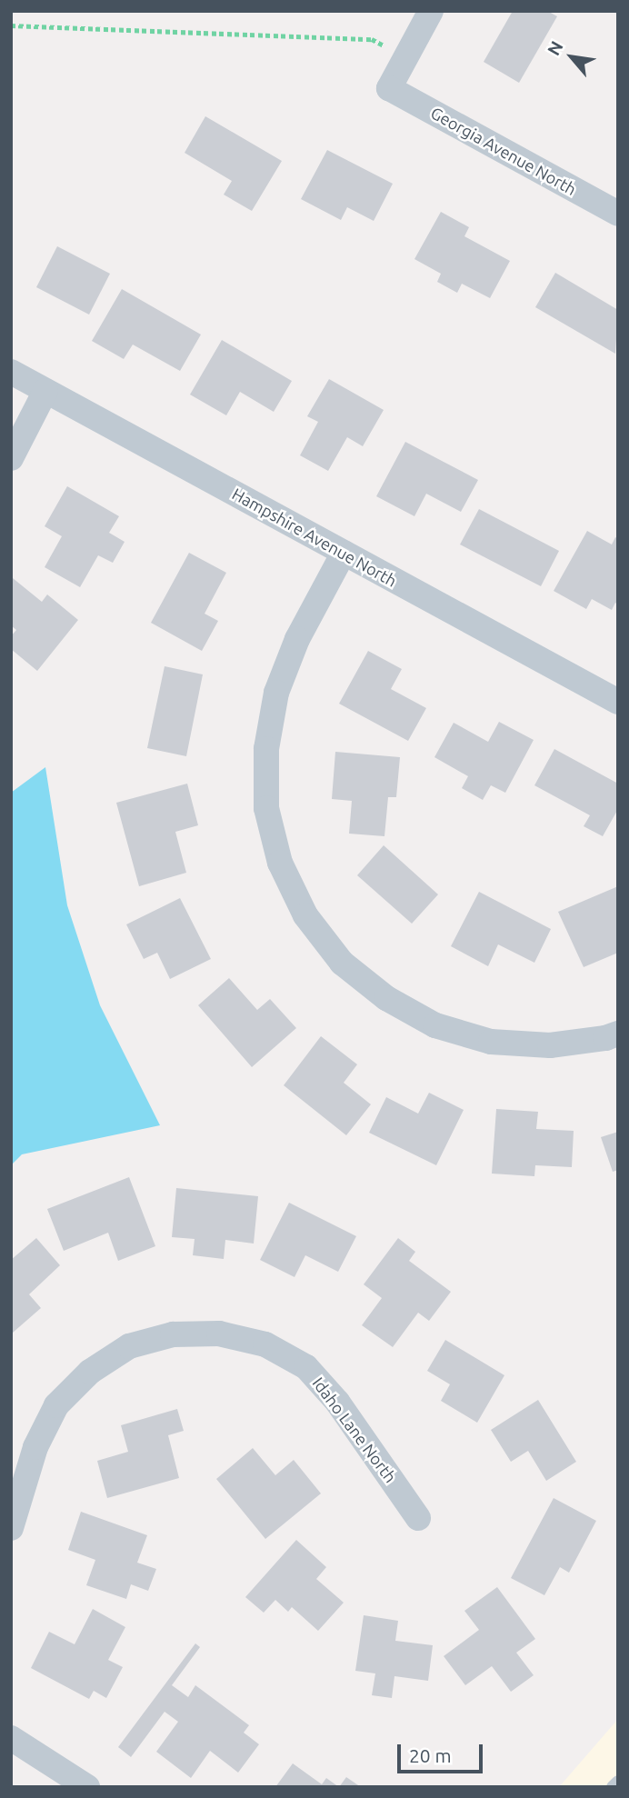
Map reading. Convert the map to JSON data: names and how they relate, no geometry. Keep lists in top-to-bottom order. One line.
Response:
{"streets":{"street":["Georgia Avenue North","Hampshire Avenue North","Idaho Lane North"]},"scale_bar":"20 m","north":"top left"}
